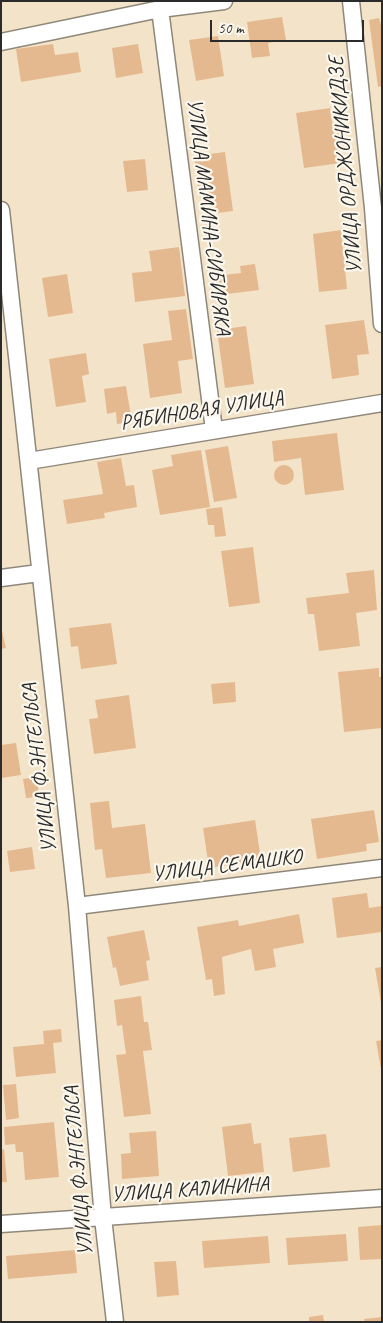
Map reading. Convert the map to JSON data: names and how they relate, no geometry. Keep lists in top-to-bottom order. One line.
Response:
{"streets":{"street":["УЛИЦА ОРДЖОНИКИДЗЕ","УЛИЦА МАМИНА-СИБИРЯКА","РЯБИНОВАЯ УЛИЦА","УЛИЦА Ф.ЭНГЕЛЬСА","УЛИЦА СЕМАШКО","УЛИЦА КАЛИНИНА"]},"crossings":[["УЛИЦА МАМИНА-СИБИРЯКА","РЯБИНОВАЯ УЛИЦА"],["РЯБИНОВАЯ УЛИЦА","УЛИЦА Ф.ЭНГЕЛЬСА"],["УЛИЦА Ф.ЭНГЕЛЬСА","УЛИЦА СЕМАШКО"],["УЛИЦА Ф.ЭНГЕЛЬСА","УЛИЦА КАЛИНИНА"]],"scale_bar":"50 m"}
